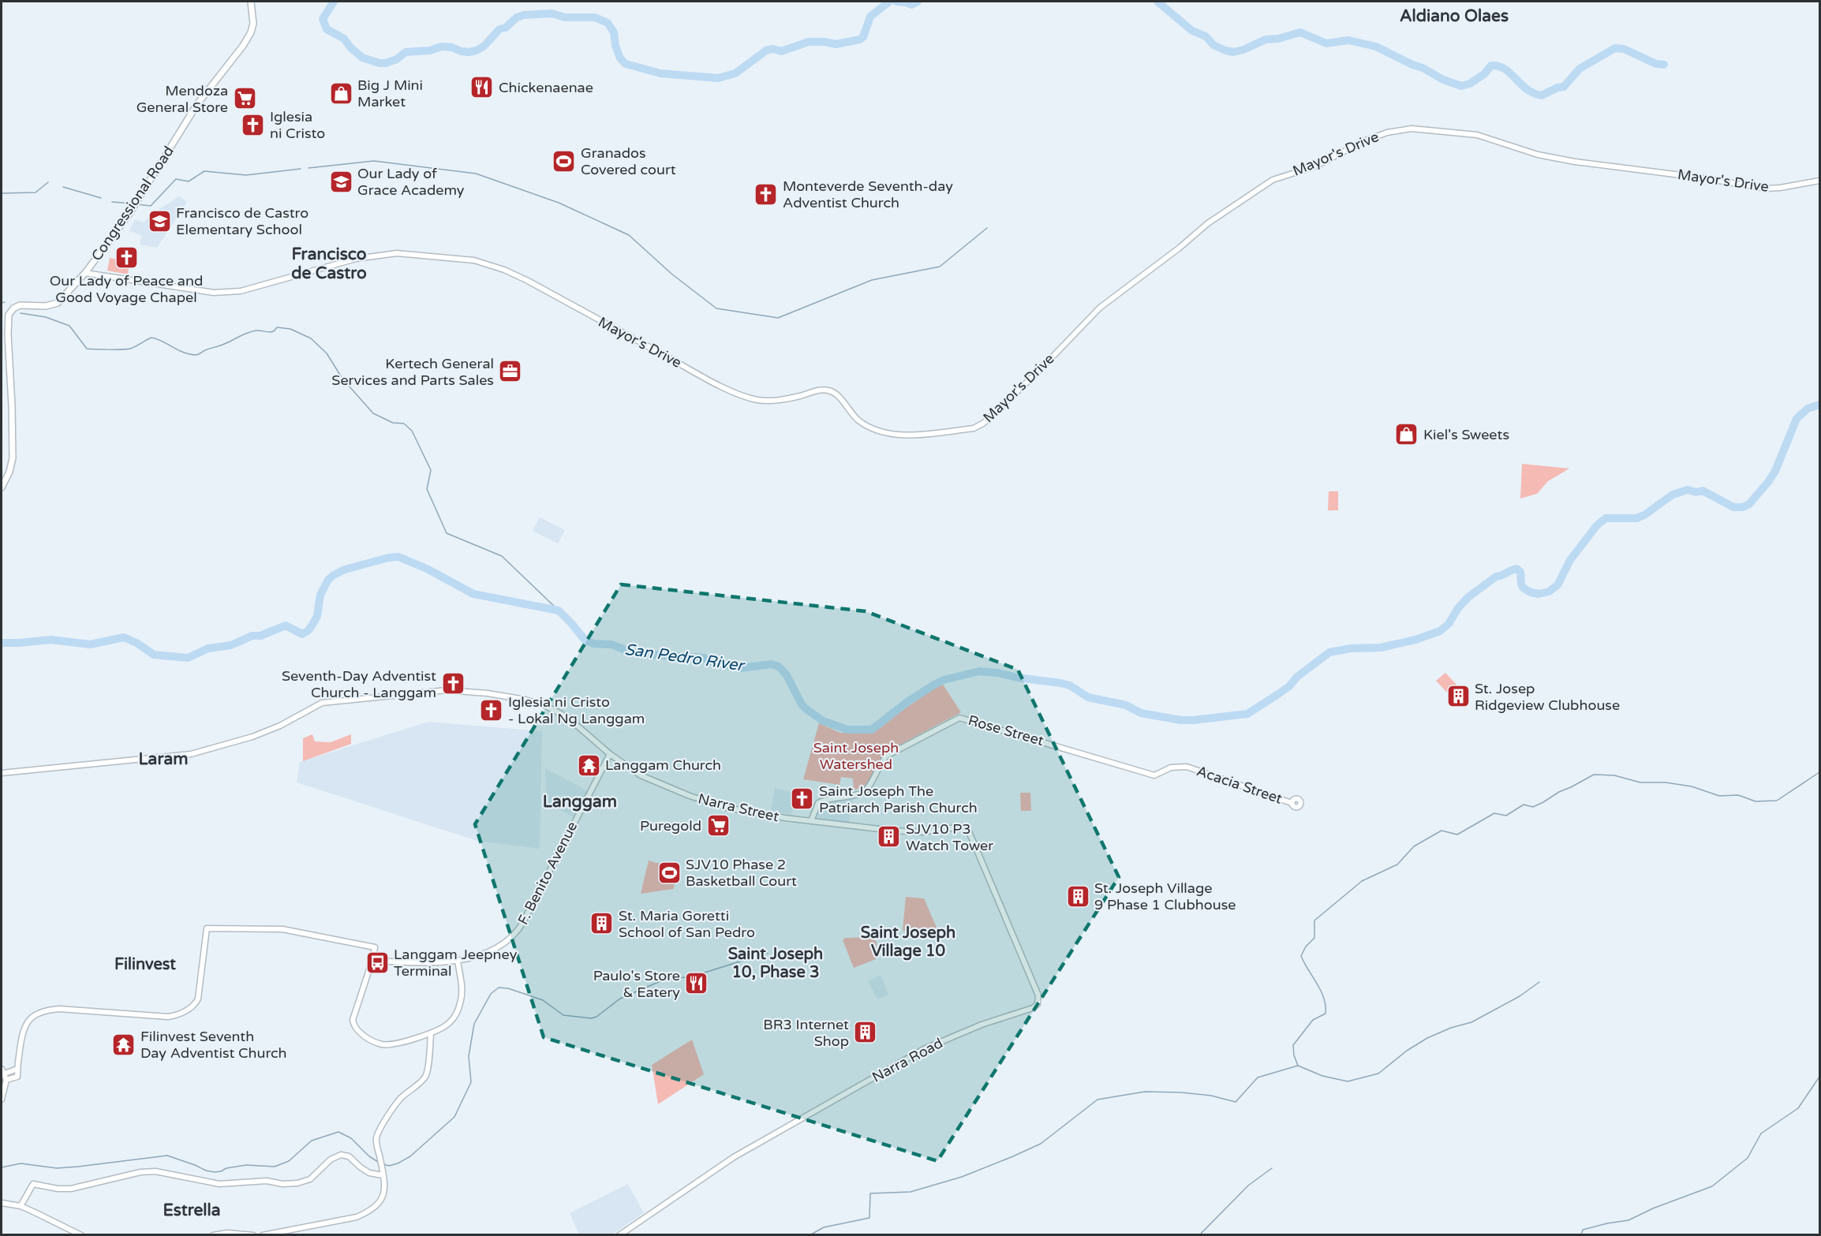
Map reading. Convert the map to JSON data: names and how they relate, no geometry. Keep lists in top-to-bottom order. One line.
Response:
{"streets":{"main road":["Congressional Road"],"street":["Mayor's Drive","Rose Street","Acacia Street","Narra Street","F. Benito Avenue","Narra Road"]},"crossings":[["Mayor's Drive","Congressional Road"],["Rose Street","Acacia Street"],["Rose Street","Narra Street"],["Narra Street","F. Benito Avenue"],["Narra Street","Narra Road"]],"districts":["Aldiano Olaes","Francisco de Castro","Laram","Langgam","Saint Joseph Village 10","Saint Joseph 10, Phase 3","Filinvest","Estrella"],"water":["San Pedro River"],"parks":["Saint Joseph Watershed"],"places":{"restaurant":["Chickenaenae","Paulo's Store & Eatery"],"shop":["Big J Mini Market","Kiel's Sweets"],"supermarket":["Mendoza General Store","Puregold"],"church":["Iglesia ni Cristo","Monteverde Seventh-day Adventist Church","Our Lady of Peace and Good Voyage Chapel","Seventh-Day Adventist Church - Langgam","Iglesia ni Cristo - Lokal Ng Langgam","Saint Joseph The Patriarch Parish Church"],"sports":["Granados Covered court","SJV10 Phase 2 Basketball Court"],"school or university":["Our Lady of Grace Academy","Francisco de Castro Elementary School"],"office":["Kertech General Services and Parts Sales"],"building":["St. Josep Ridgeview Clubhouse","SJV10 P3 Watch Tower","St. Joseph Village 9 Phase 1 Clubhouse","St. Maria Goretti School of San Pedro","BR3 Internet Shop"],"temple":["Langgam Church","Filinvest Seventh Day Adventist Church"],"bus stop":["Langgam Jeepney Terminal"]}}
